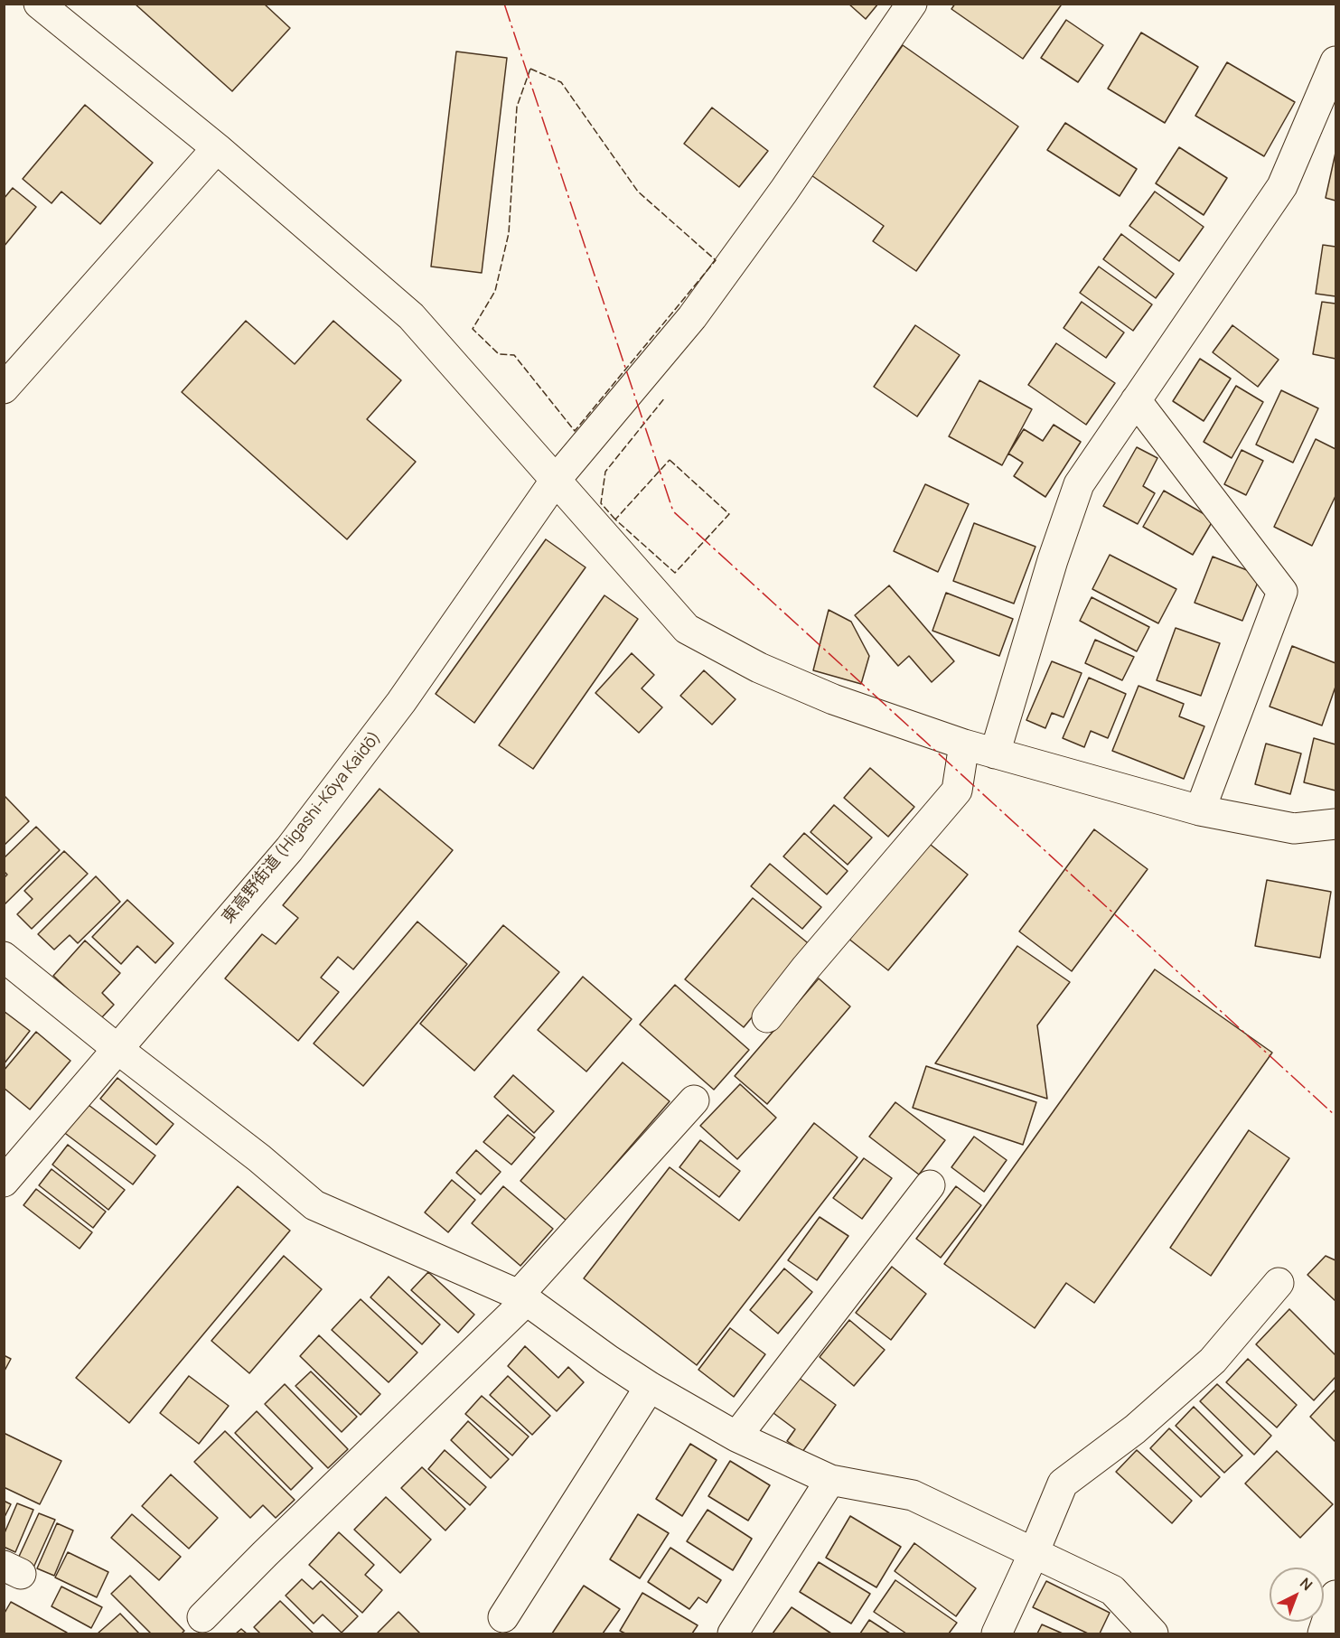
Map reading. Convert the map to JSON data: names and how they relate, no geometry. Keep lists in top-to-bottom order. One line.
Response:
{"streets":{"street":["東高野街道 (Higashi-Kōya Kaidō)"]},"north":"top right"}
